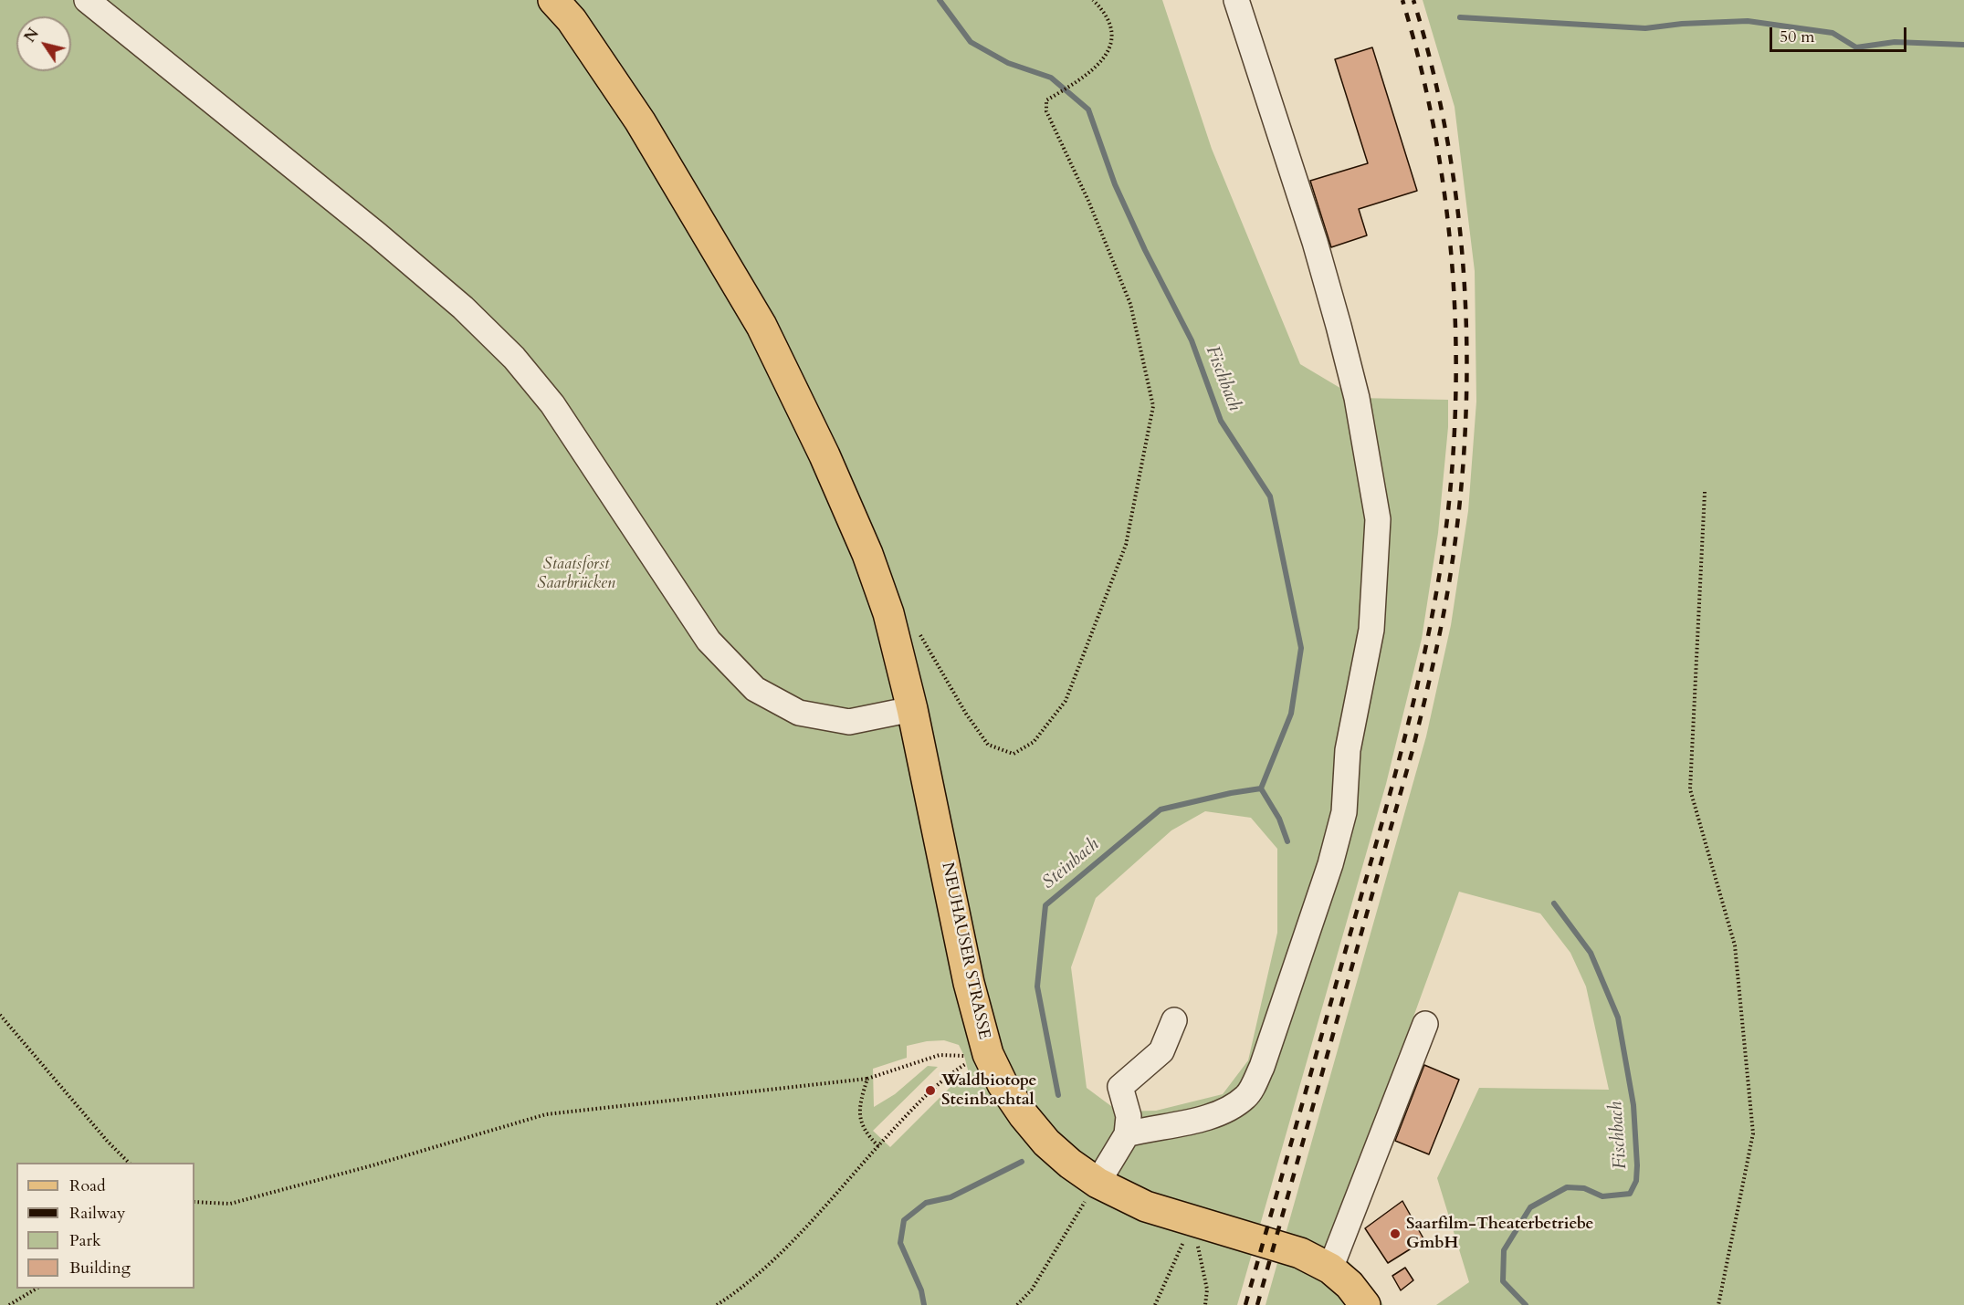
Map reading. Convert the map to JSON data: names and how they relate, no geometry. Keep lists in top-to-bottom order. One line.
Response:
{"streets":{"main road":["NEUHAUSER STRASSE"]},"water":["Fischbach","Steinbach"],"parks":["Staatsforst Saarbrücken"],"places":["Waldbiotope Steinbachtal","Saarfilm-Theaterbetriebe GmbH"],"legend":["Road","Railway","Park","Building"],"scale_bar":"50 m","north":"top left"}
